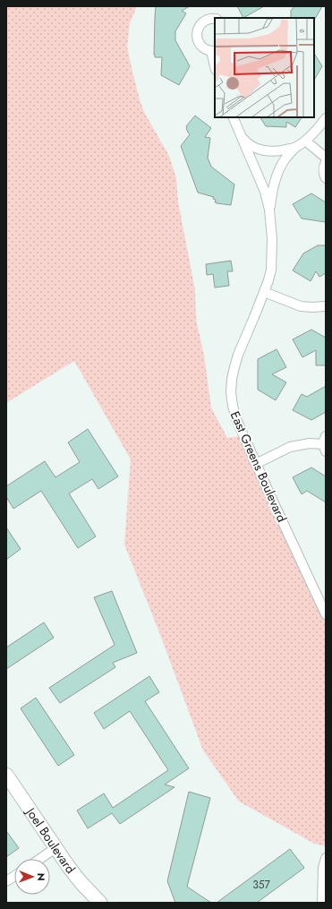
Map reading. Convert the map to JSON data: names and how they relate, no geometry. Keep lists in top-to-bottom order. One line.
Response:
{"streets":{"main road":["Joel Boulevard"],"street":["East Greens Boulevard"]},"house_numbers":["357"],"north":"right"}
